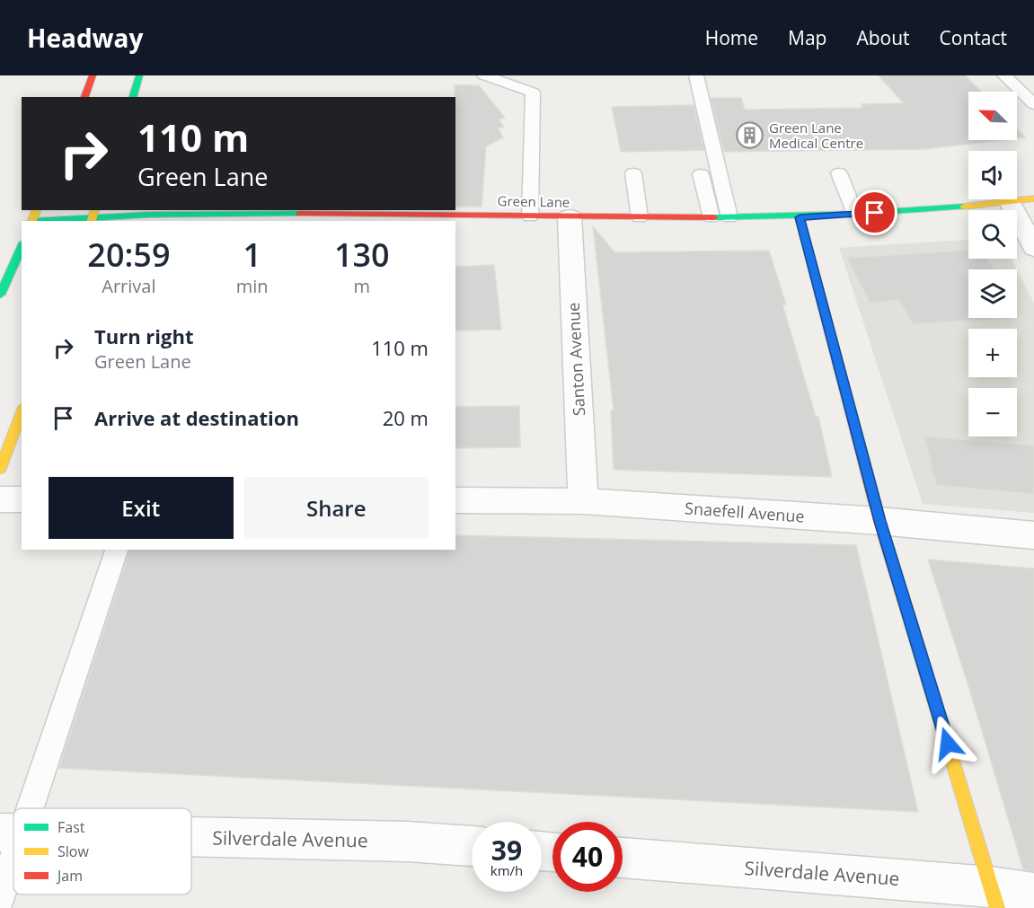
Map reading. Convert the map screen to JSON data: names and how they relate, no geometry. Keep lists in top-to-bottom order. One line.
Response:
{"streets":{"main road":["Green Lane"],"street":["Santon Avenue","Snaefell Avenue","Silverdale Avenue"]},"crossings":[["Green Lane","Santon Avenue"],["Santon Avenue","Snaefell Avenue"]],"places":{"building":["Green Lane Medical Centre"]},"legend":["Fast","Slow","Jam"],"north":"top left","page":{"header":"Headway","nav":["Home","Map","About","Contact"],"map_buttons":["+","−"],"turn":["110 m","Green Lane"],"eta":["20:59","Arrival","1","min","130","m"],"list":[{"name":"Turn right","note":"Green Lane","value":"110 m"},{"name":"Arrive at destination","value":"20 m"}],"buttons":["Exit","Share"],"speed":"39 km/h","limit":"40"}}
